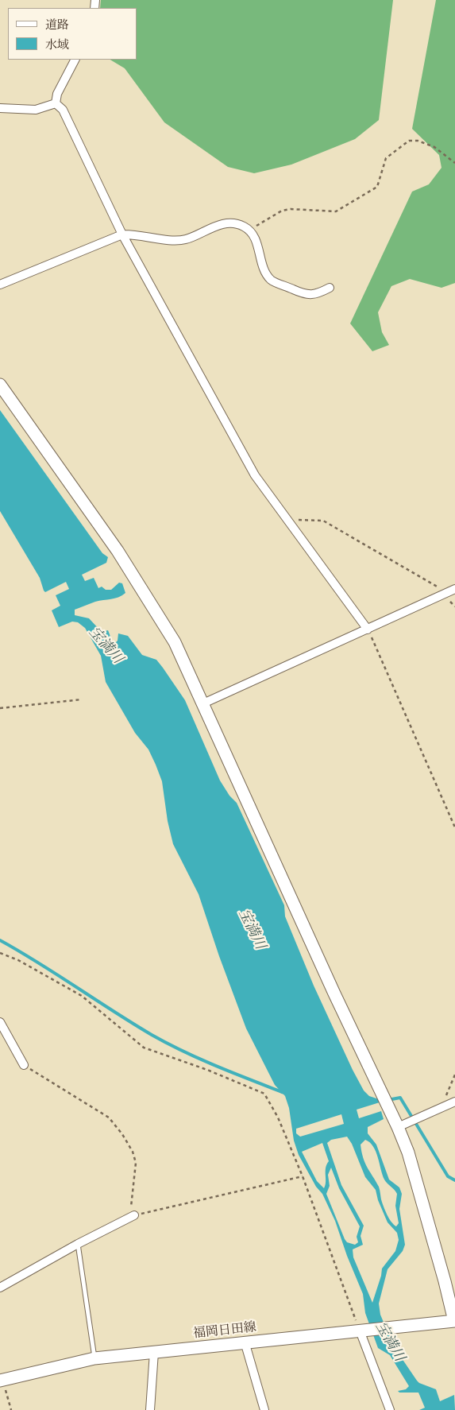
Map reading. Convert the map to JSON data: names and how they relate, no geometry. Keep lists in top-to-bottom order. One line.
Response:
{"streets":{"street":["福岡日田線"]},"water":["宝満川"],"legend":["道路","水域"]}
